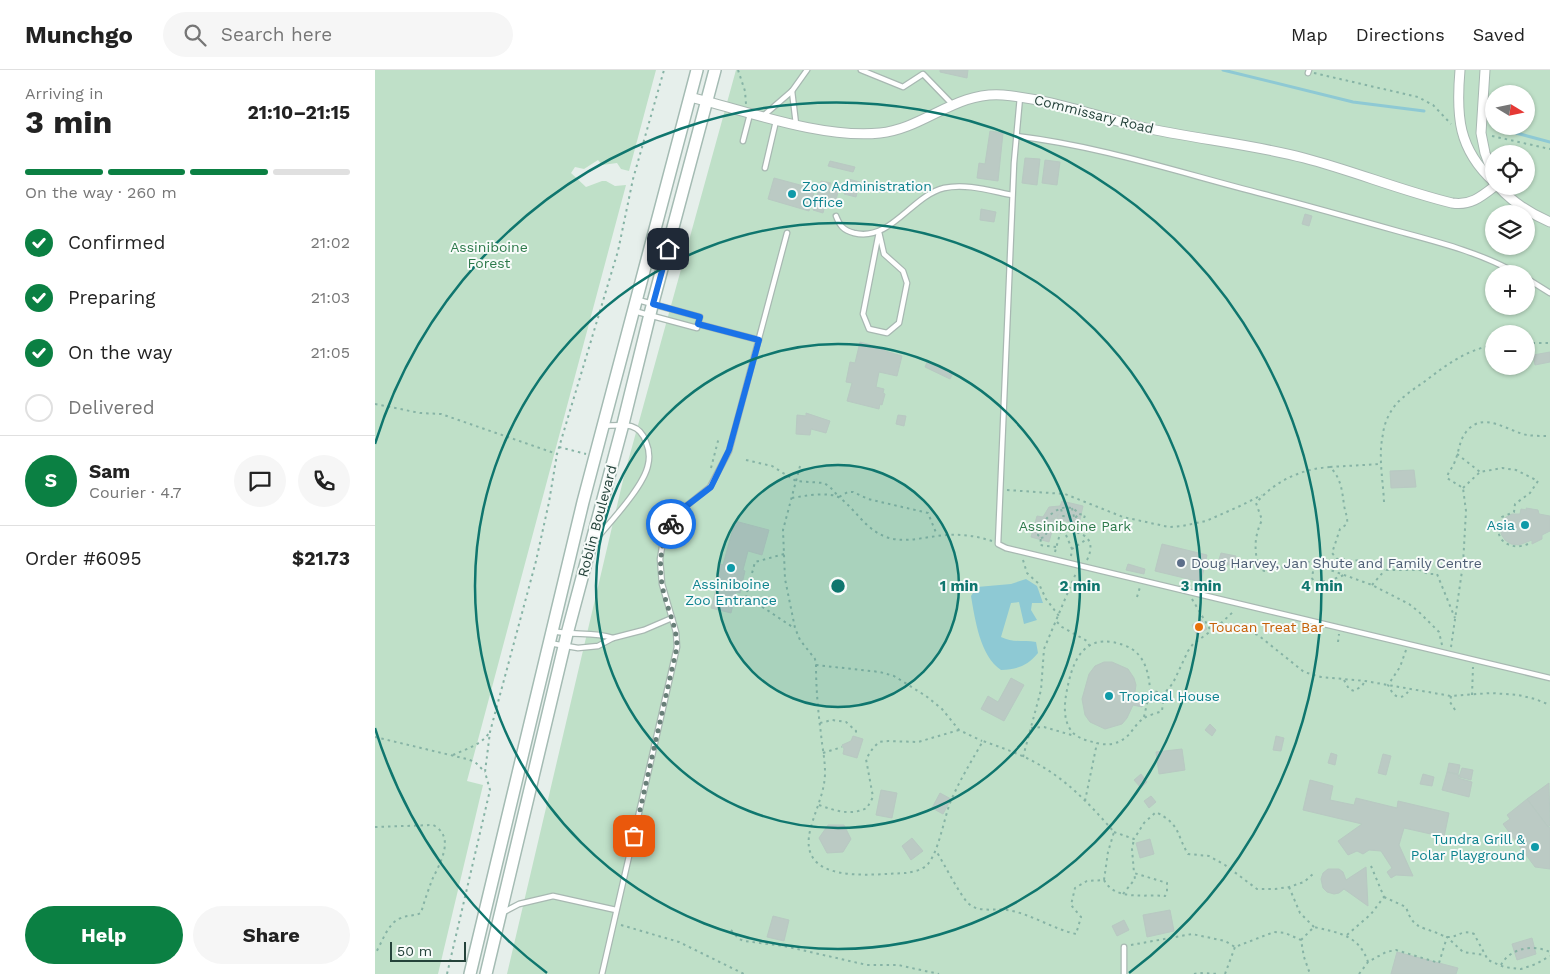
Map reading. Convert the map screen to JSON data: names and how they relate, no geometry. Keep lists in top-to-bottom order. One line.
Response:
{"streets":{"main road":["Roblin Boulevard"],"street":["Commissary Road"]},"crossings":[["Commissary Road","Roblin Boulevard"]],"parks":["Assiniboine Forest","Assiniboine Park"],"places":["Zoo Administration Office","Asia","Doug Harvey, Jan Shute and Family Centre","Assiniboine Zoo Entrance","Toucan Treat Bar","Tropical House","Tundra Grill & Polar Playground"],"scale_bar":"50 m","north":"right","page":{"header":"Munchgo","search":"Search here","nav":["Map","Directions","Saved"],"heading":["3 min","Arriving in","21:10–21:15"],"panel":["Sam","Courier · 4.7","Order #6095","$21.73"],"map_buttons":["+","−"],"bar":"On the way · 260 m","list":[["Confirmed","21:02"],["Preparing","21:03"],["On the way","21:05"],"Delivered"],"round":"S","buttons":["Help","Share"],"scale":"50 m"},"rings":["1 min","2 min","3 min","4 min"]}
